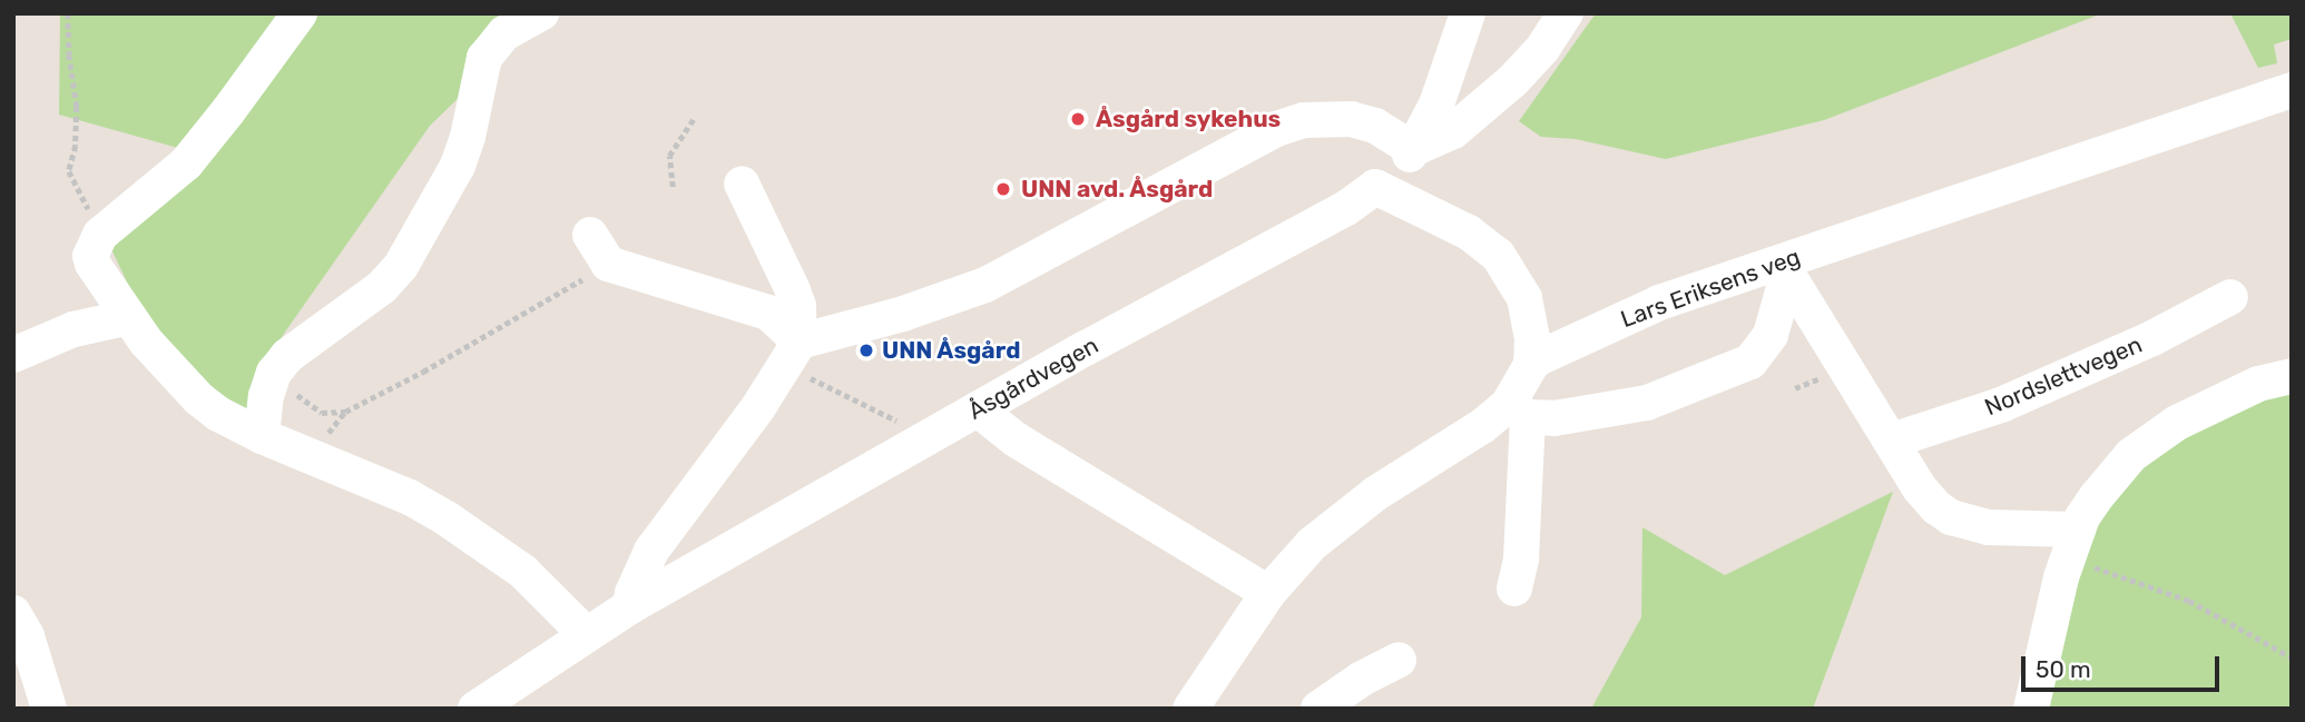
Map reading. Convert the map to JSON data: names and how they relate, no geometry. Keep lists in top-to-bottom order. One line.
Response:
{"streets":{"street":["Lars Eriksens veg","Nordslettvegen","Åsgårdvegen"]},"places":["Åsgård sykehus","UNN avd. Åsgård","UNN Åsgård"],"scale_bar":"50 m"}
